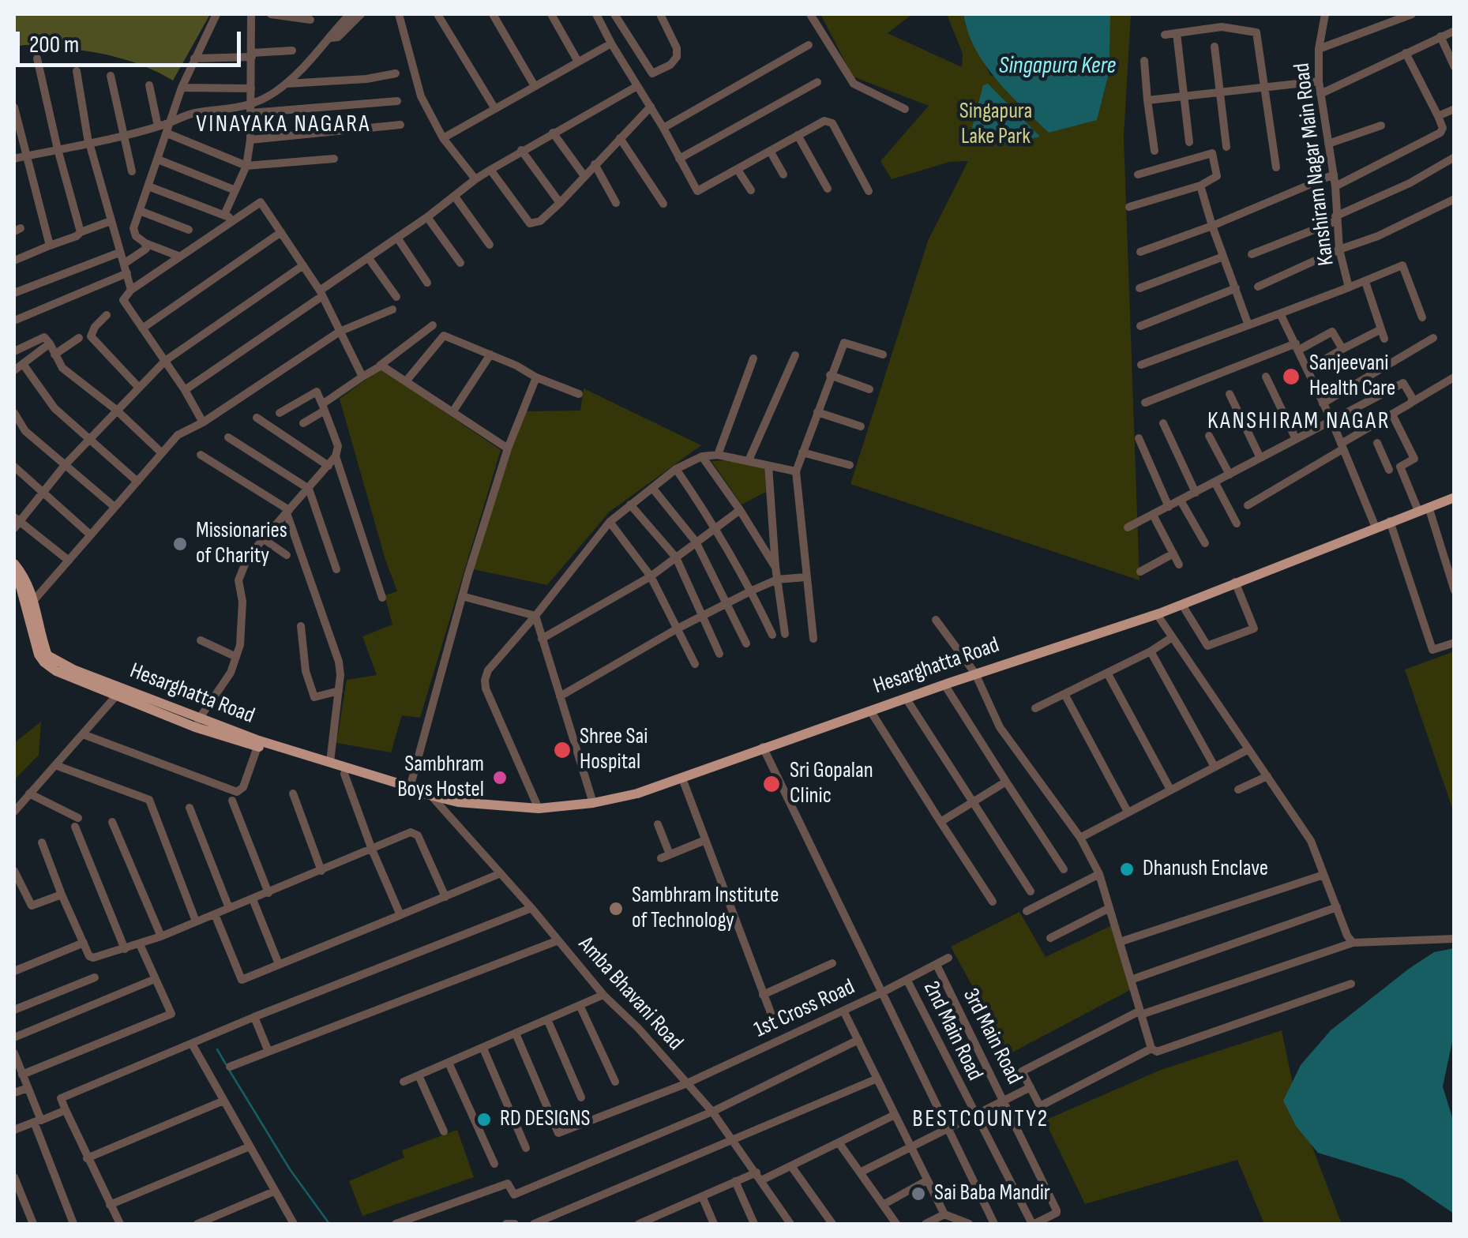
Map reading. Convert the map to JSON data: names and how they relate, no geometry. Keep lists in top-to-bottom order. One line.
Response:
{"streets":{"main road":["Hesarghatta Road"],"street":["Kanshiram Nagar Main Road","Amba Bhavani Road","1st Cross Road","2nd Main Road","3rd Main Road"]},"crossings":[["Hesarghatta Road","Amba Bhavani Road"],["Amba Bhavani Road","1st Cross Road"],["1st Cross Road","2nd Main Road"],["1st Cross Road","3rd Main Road"]],"districts":["VINAYAKA NAGARA","KANSHIRAM NAGAR","BESTCOUNTY2"],"water":["Singapura Kere"],"parks":["Singapura Lake Park"],"places":["Sanjeevani Health Care","Missionaries of Charity","Shree Sai Hospital","Sambhram Boys Hostel","Sri Gopalan Clinic","Dhanush Enclave","Sambhram Institute of Technology","RD DESIGNS","Sai Baba Mandir"],"scale_bar":"200 m"}
